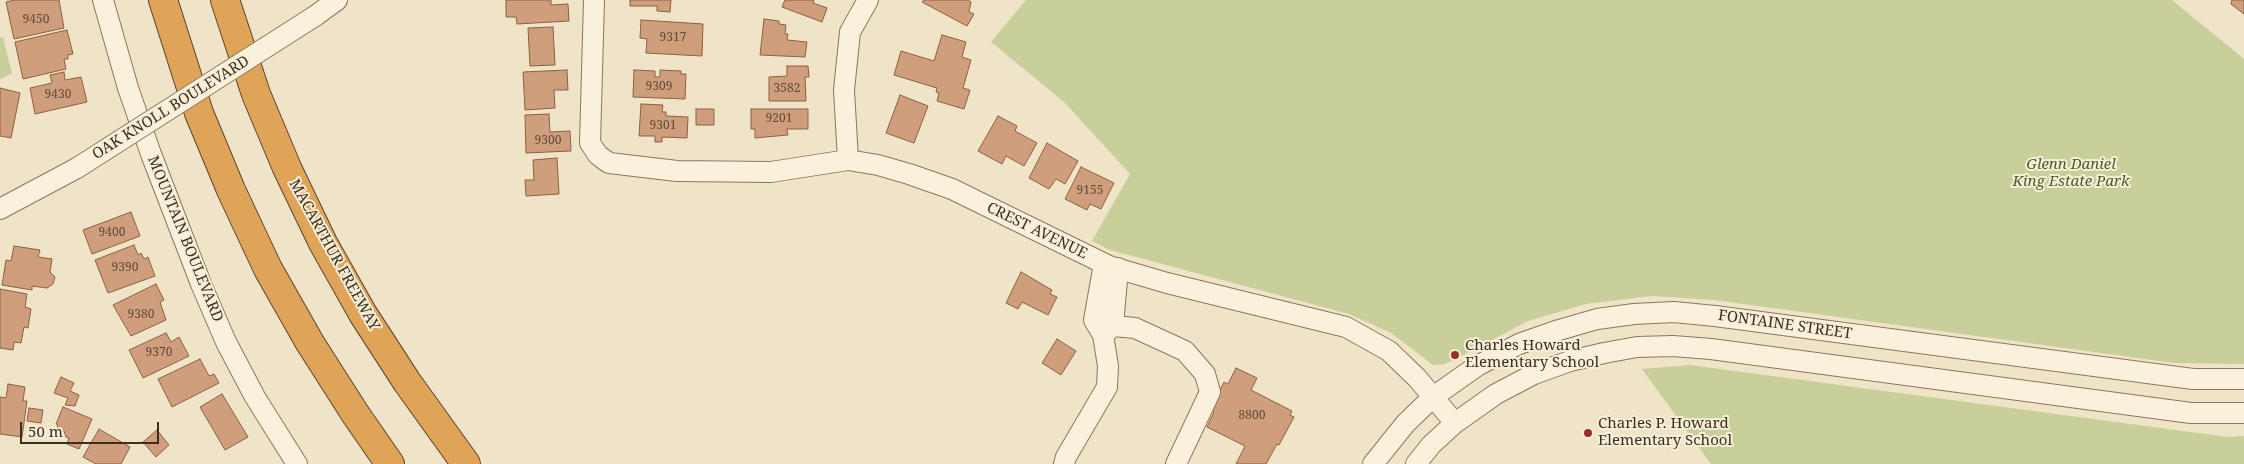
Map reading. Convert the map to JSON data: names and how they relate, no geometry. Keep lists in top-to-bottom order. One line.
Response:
{"streets":{"highway":["MACARTHUR FREEWAY"],"street":["OAK KNOLL BOULEVARD","CREST AVENUE","MOUNTAIN BOULEVARD","FONTAINE STREET"]},"crossings":[["CREST AVENUE","FONTAINE STREET"]],"parks":["Glenn Daniel King Estate Park"],"places":["Charles Howard Elementary School","Charles P. Howard Elementary School"],"house_numbers":["9450","9317","9309","3582","9430","9201","9301","9300","9155","9400","9390","9380","9370","8800"],"scale_bar":"50 m"}
